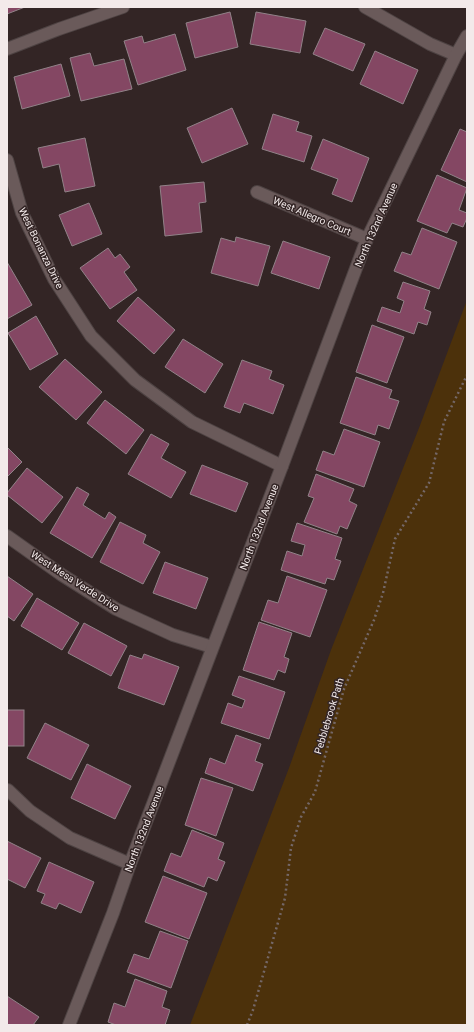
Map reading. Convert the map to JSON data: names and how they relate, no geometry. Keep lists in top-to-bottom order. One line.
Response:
{"streets":{"street":["West Allegro Court","North 132nd Avenue","West Bonanza Drive","West Mesa Verde Drive"],"path":["Pebblebrook Path"]},"crossings":[["West Allegro Court","North 132nd Avenue"],["North 132nd Avenue","West Bonanza Drive"],["North 132nd Avenue","West Mesa Verde Drive"]]}
